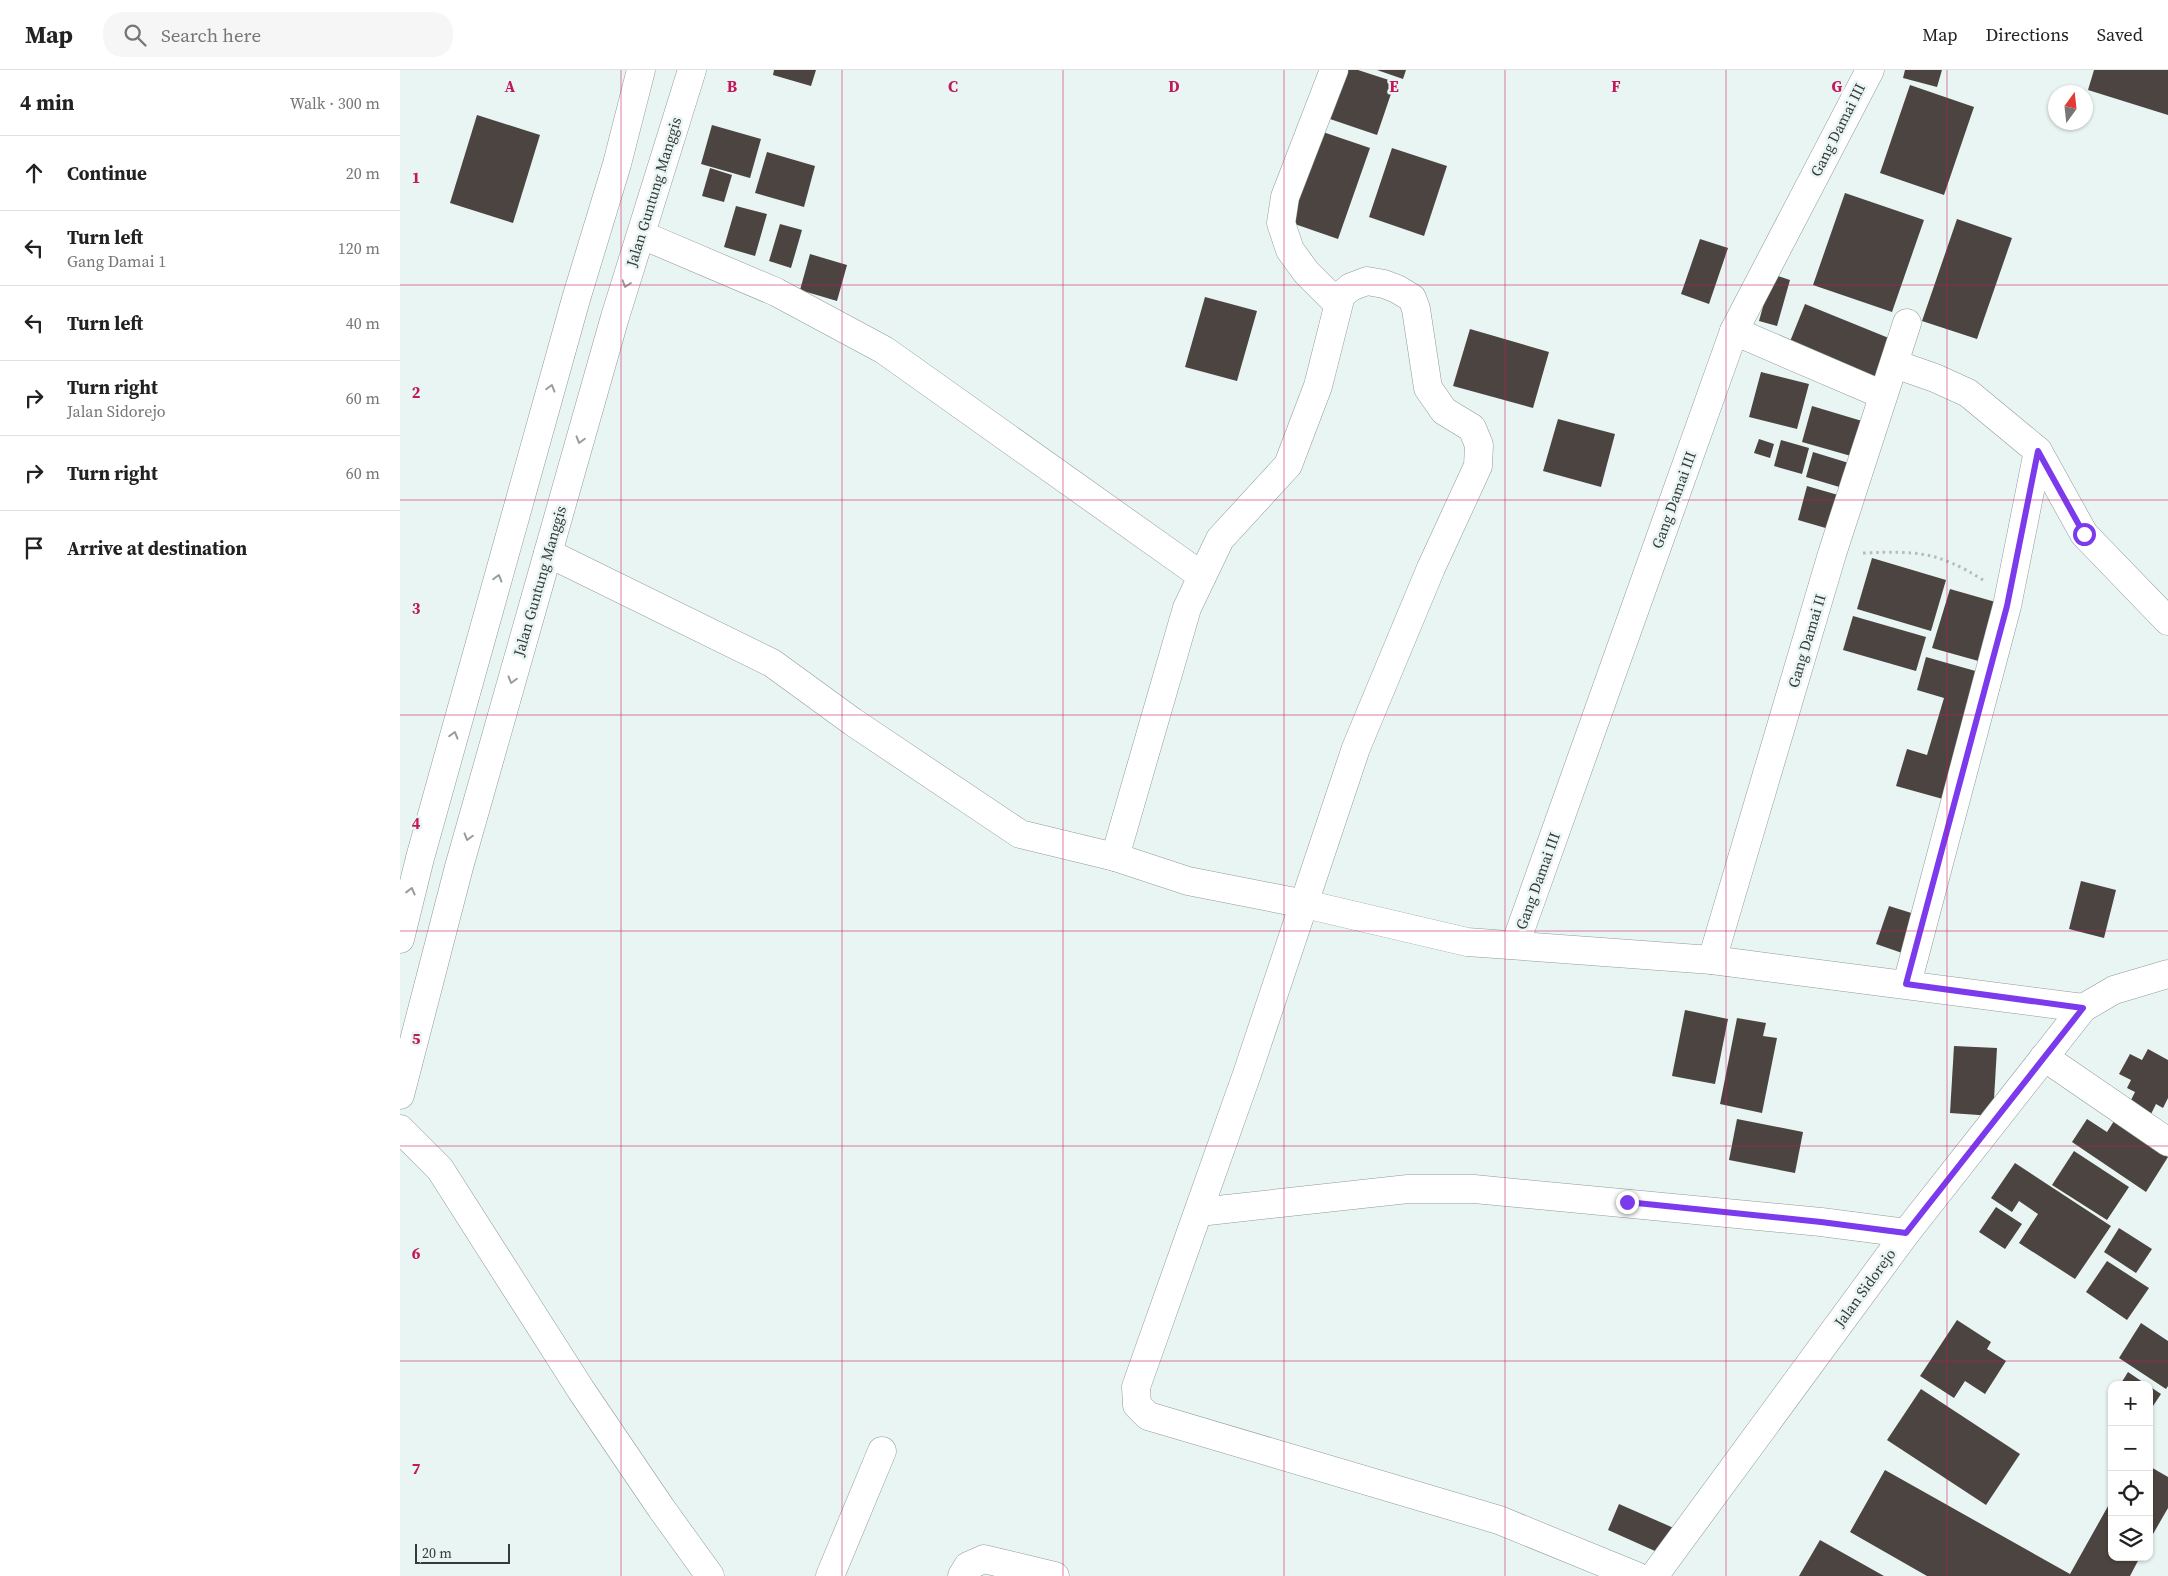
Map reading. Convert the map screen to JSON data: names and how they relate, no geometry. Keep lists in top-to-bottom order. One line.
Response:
{"streets":{"street":["Gang Damai III","Jalan Guntung Manggis","Gang Damai II","Jalan Sidorejo"]},"scale_bar":"20 m","north":"top","page":{"header":"Map","search":"Search here","nav":["Map","Directions","Saved"],"heading":["4 min","Walk · 300 m"],"list":[["Continue","20 m"],["Turn left","Gang Damai 1","120 m"],["Turn left","40 m"],["Turn right","Jalan Sidorejo","60 m"],["Turn right","60 m"],"Arrive at destination"],"map_buttons":["+","−"],"scale":"20 m"},"grid":{"columns":["A","B","C","D","E","F","G"],"rows":["1","2","3","4","5","6","7"]}}
